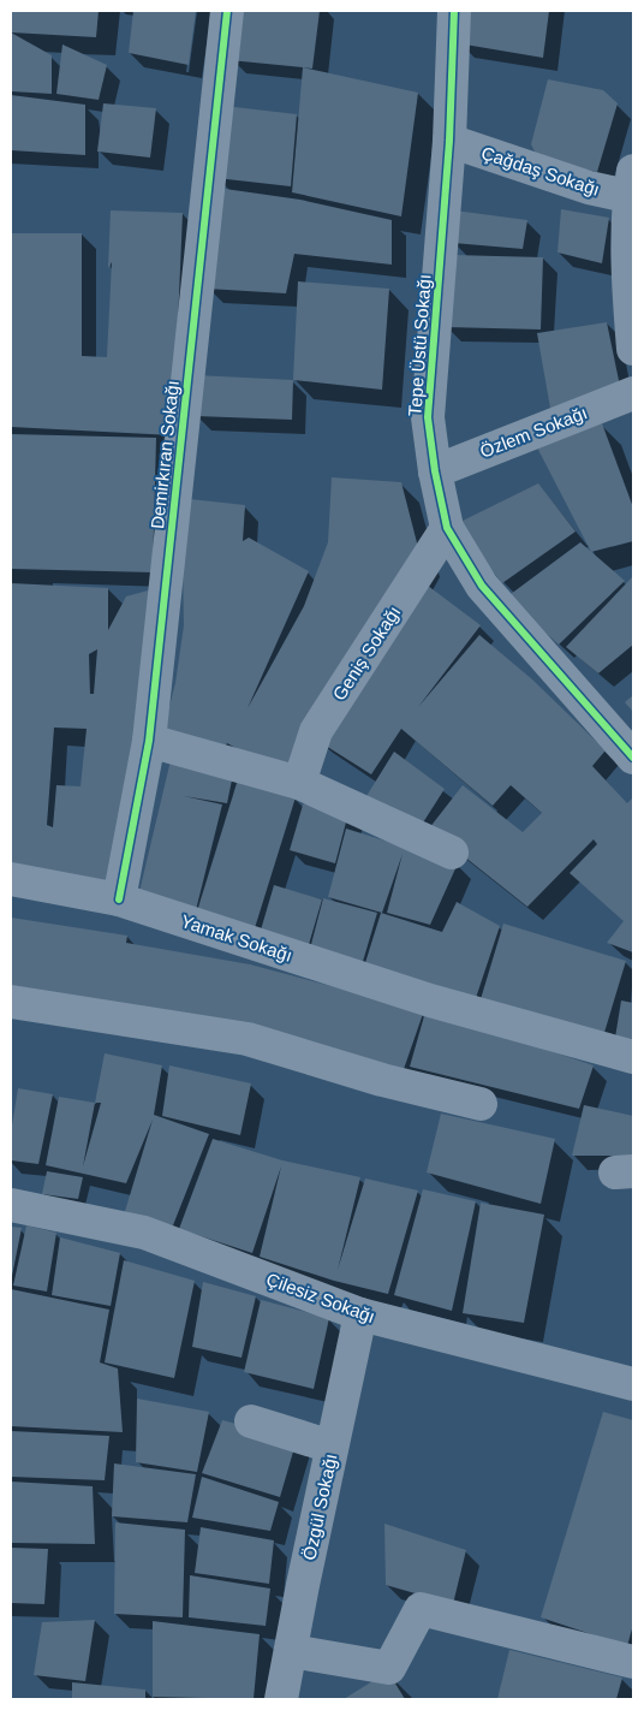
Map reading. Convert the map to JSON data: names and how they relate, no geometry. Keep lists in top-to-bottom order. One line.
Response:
{"streets":{"street":["Çağdaş Sokağı","Tepe Üstü Sokağı","Özlem Sokağı","Demirkıran Sokağı","Geniş Sokağı","Yamak Sokağı","Çilesiz Sokağı","Özgül Sokağı"]},"crossings":[["Çağdaş Sokağı","Tepe Üstü Sokağı"],["Tepe Üstü Sokağı","Özlem Sokağı"],["Tepe Üstü Sokağı","Geniş Sokağı"],["Demirkıran Sokağı","Yamak Sokağı"],["Çilesiz Sokağı","Özgül Sokağı"]]}
